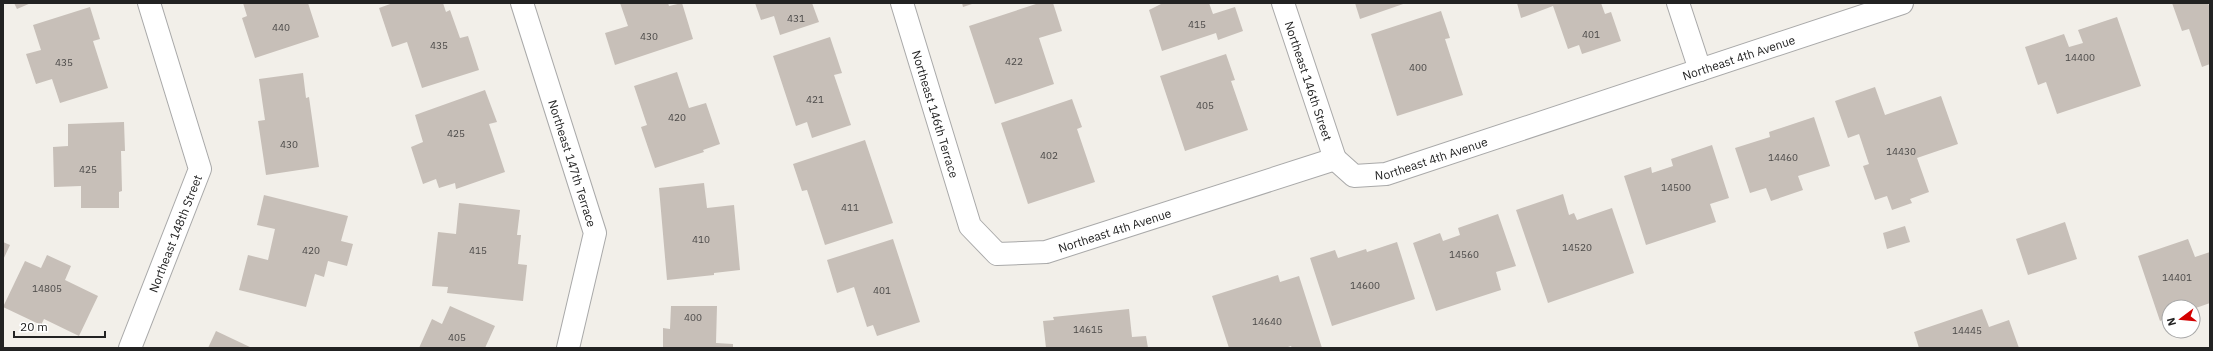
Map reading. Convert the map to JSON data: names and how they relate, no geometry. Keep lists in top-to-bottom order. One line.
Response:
{"streets":{"street":["Northeast 4th Avenue","Northeast 146th Street","Northeast 146th Terrace","Northeast 147th Terrace","Northeast 148th Street"]},"crossings":[["Northeast 4th Avenue","Northeast 146th Street"],["Northeast 4th Avenue","Northeast 146th Terrace"]],"house_numbers":["431","415","440","401","430","435","14400","422","435","400","421","405","420","425","430","14430","402","14460","425","14500","411","410","14520","420","415","14560","14401","14600","14805","401","400","14640","14615","14445","405"],"scale_bar":"20 m","north":"left"}
